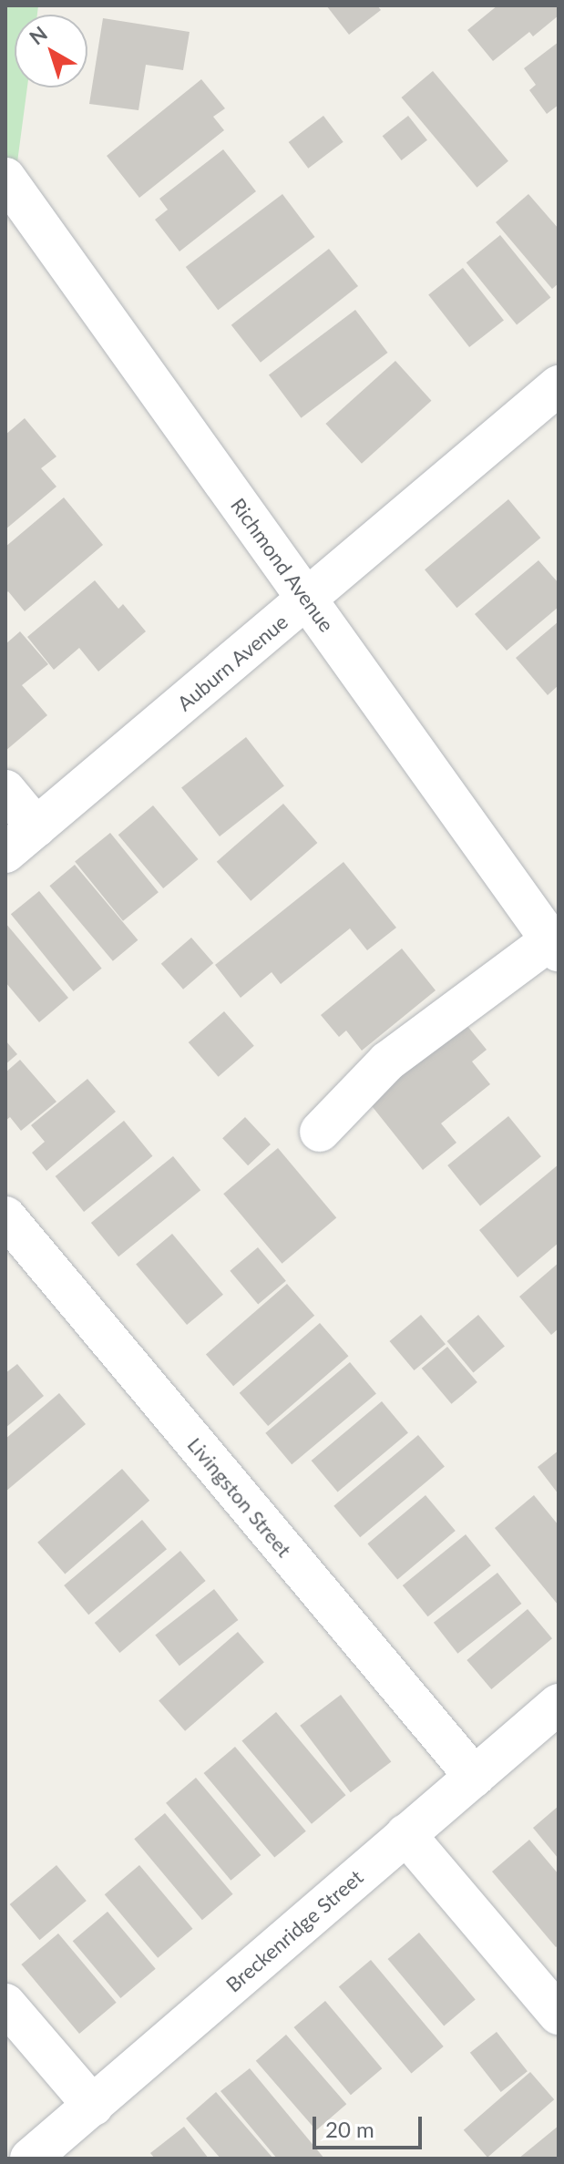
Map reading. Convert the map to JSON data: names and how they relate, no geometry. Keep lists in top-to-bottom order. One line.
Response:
{"streets":{"street":["Richmond Avenue","Auburn Avenue","Livingston Street","Breckenridge Street"]},"crossings":[["Richmond Avenue","Auburn Avenue"],["Livingston Street","Breckenridge Street"]],"scale_bar":"20 m","north":"top left"}
